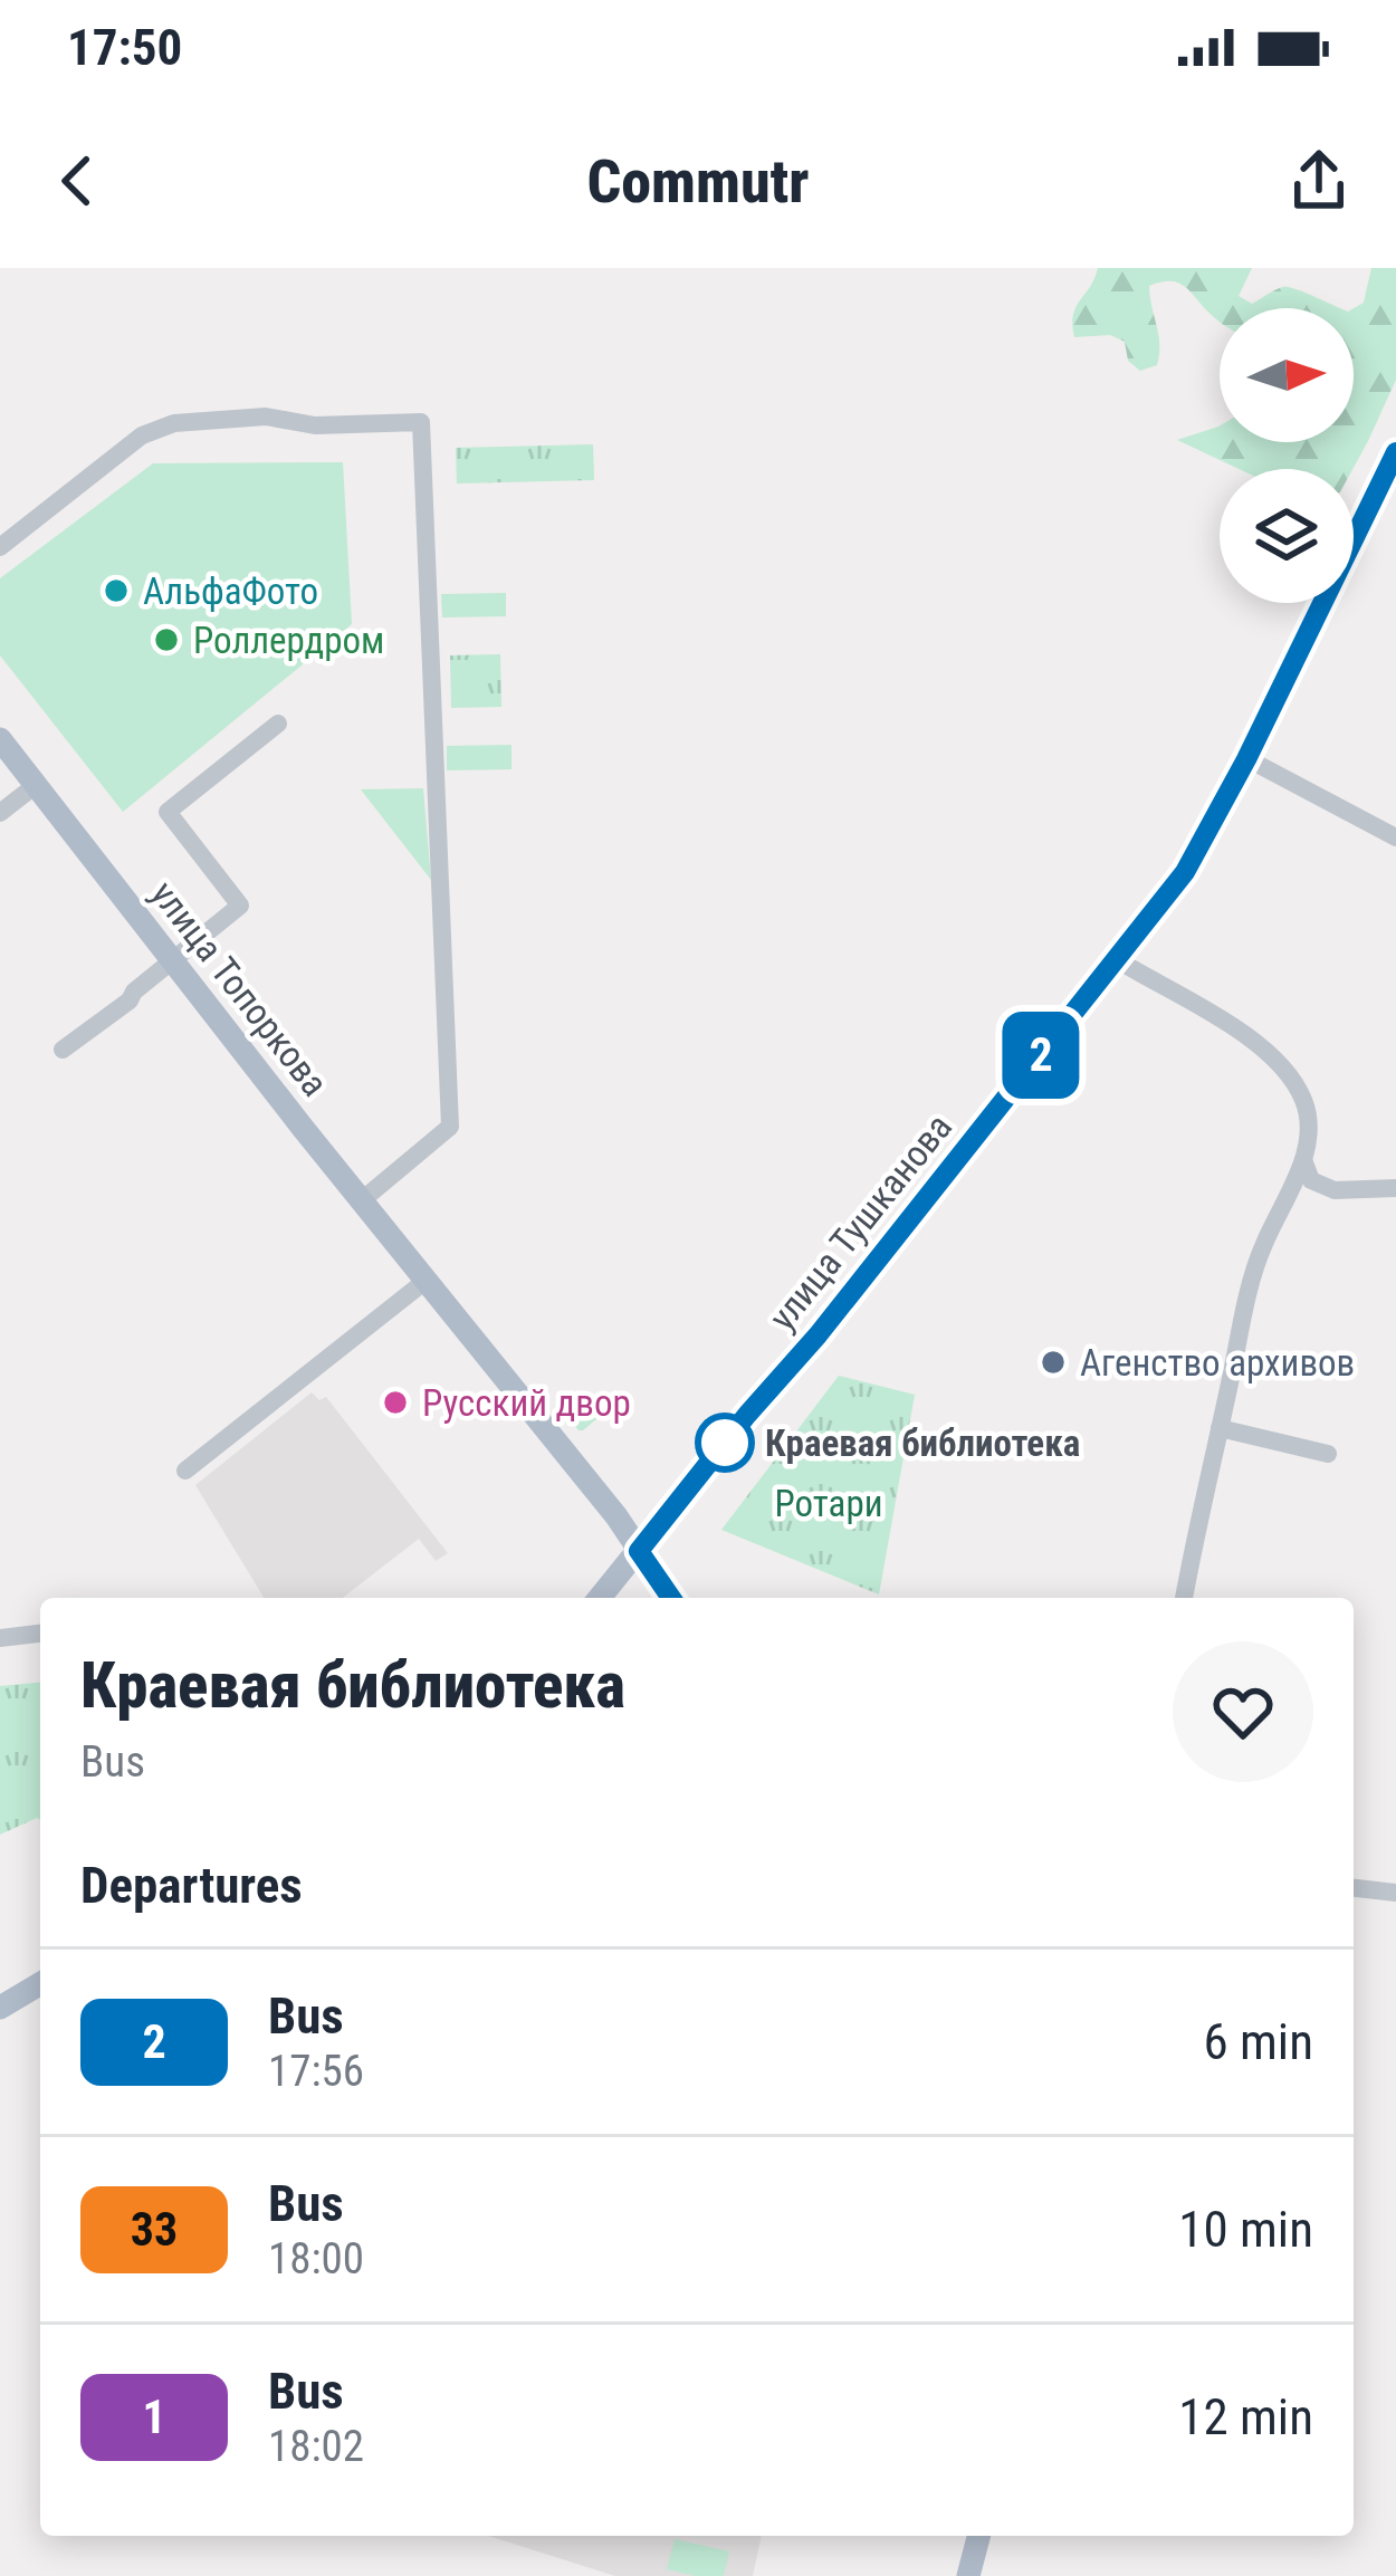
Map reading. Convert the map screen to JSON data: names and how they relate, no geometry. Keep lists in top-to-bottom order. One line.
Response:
{"streets":{"main road":["улица Топоркова","улица Тушканова"]},"crossings":[["улица Топоркова","улица Тушканова"]],"parks":["Ротари"],"places":["АльфаФото","Роллердром","Агенство архивов","Русский двор","Краевая библиотека"],"lines":["bus line 2"],"north":"right","page":{"status":"17:50","header":"Commutr","on_map":"2","heading":[["Краевая библиотека","Bus"],"Departures"],"list":[{"mark":"2","name":"Bus","note":"17:56","value":"6 min"},{"mark":"33","name":"Bus","note":"18:00","value":"10 min"},{"mark":"1","name":"Bus","note":"18:02","value":"12 min"}]}}
